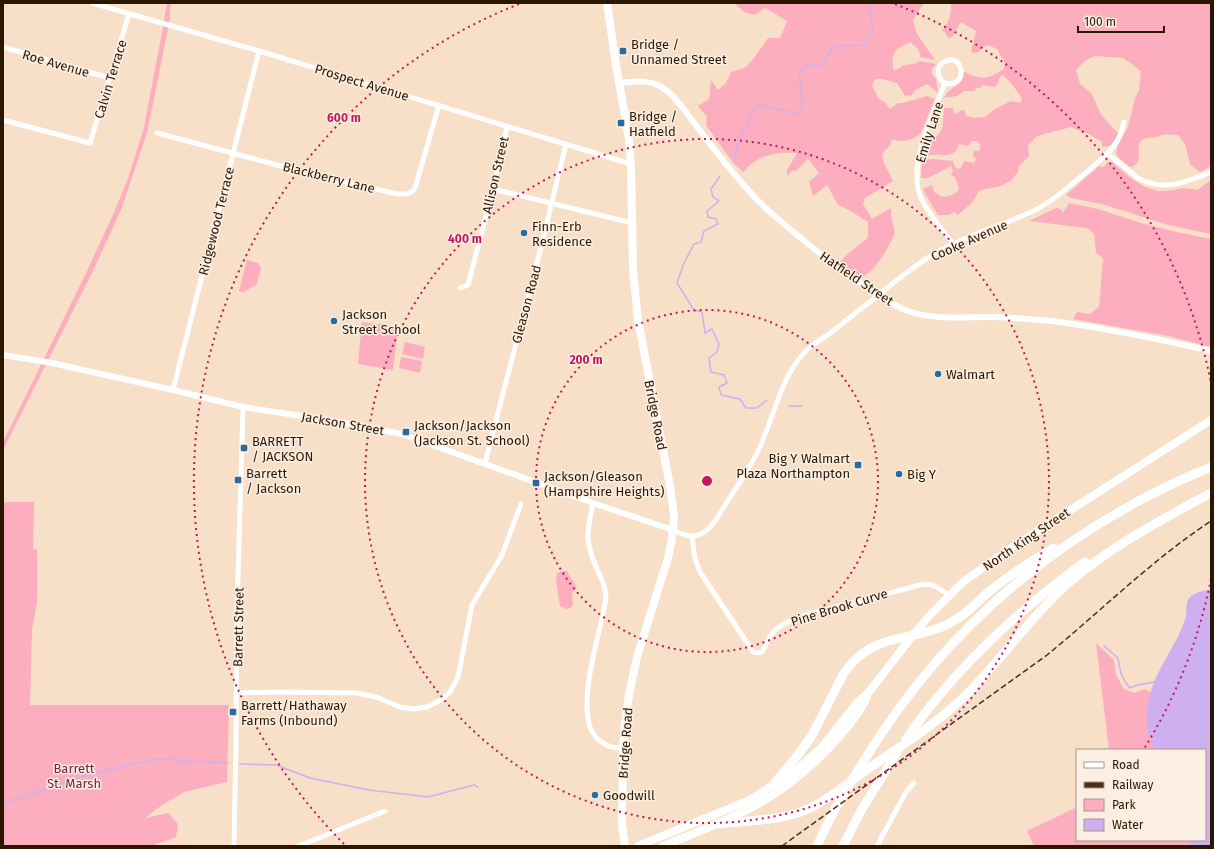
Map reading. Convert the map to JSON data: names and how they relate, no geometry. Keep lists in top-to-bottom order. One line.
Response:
{"streets":{"main road":["Bridge Road","North King Street"],"street":["Roe Avenue","Calvin Terrace","Prospect Avenue","Emily Lane","Allison Street","Blackberry Lane","Ridgewood Terrace","Cooke Avenue","Hatfield Street","Gleason Road","Jackson Street","Pine Brook Curve","Barrett Street"]},"crossings":[["Roe Avenue","Calvin Terrace"],["Calvin Terrace","Prospect Avenue"],["Prospect Avenue","Allison Street"],["Prospect Avenue","Blackberry Lane"],["Prospect Avenue","Ridgewood Terrace"],["Prospect Avenue","Gleason Road"],["Prospect Avenue","Bridge Road"],["Emily Lane","Cooke Avenue"],["Blackberry Lane","Ridgewood Terrace"],["Ridgewood Terrace","Jackson Street"],["Cooke Avenue","Hatfield Street"],["Cooke Avenue","Pine Brook Curve"],["Hatfield Street","Bridge Road"],["Gleason Road","Jackson Street"],["Bridge Road","Jackson Street"],["Jackson Street","Barrett Street"],["North King Street","Pine Brook Curve"]],"parks":["Barrett St. Marsh"],"places":{"transit":["Bridge / Unnamed Street","Bridge / Hatfield","Jackson/Jackson (Jackson St. School)","BARRETT / JACKSON","Big Y Walmart Plaza Northampton","Barrett / Jackson","Jackson/Gleason (Hampshire Heights)","Barrett/Hathaway Farms (Inbound)"],"other":["Finn-Erb Residence","Jackson Street School","Walmart","Big Y","Goodwill"]},"legend":["Road","Railway","Park","Water"],"scale_bar":"100 m","rings":["600 m","400 m","200 m"]}
